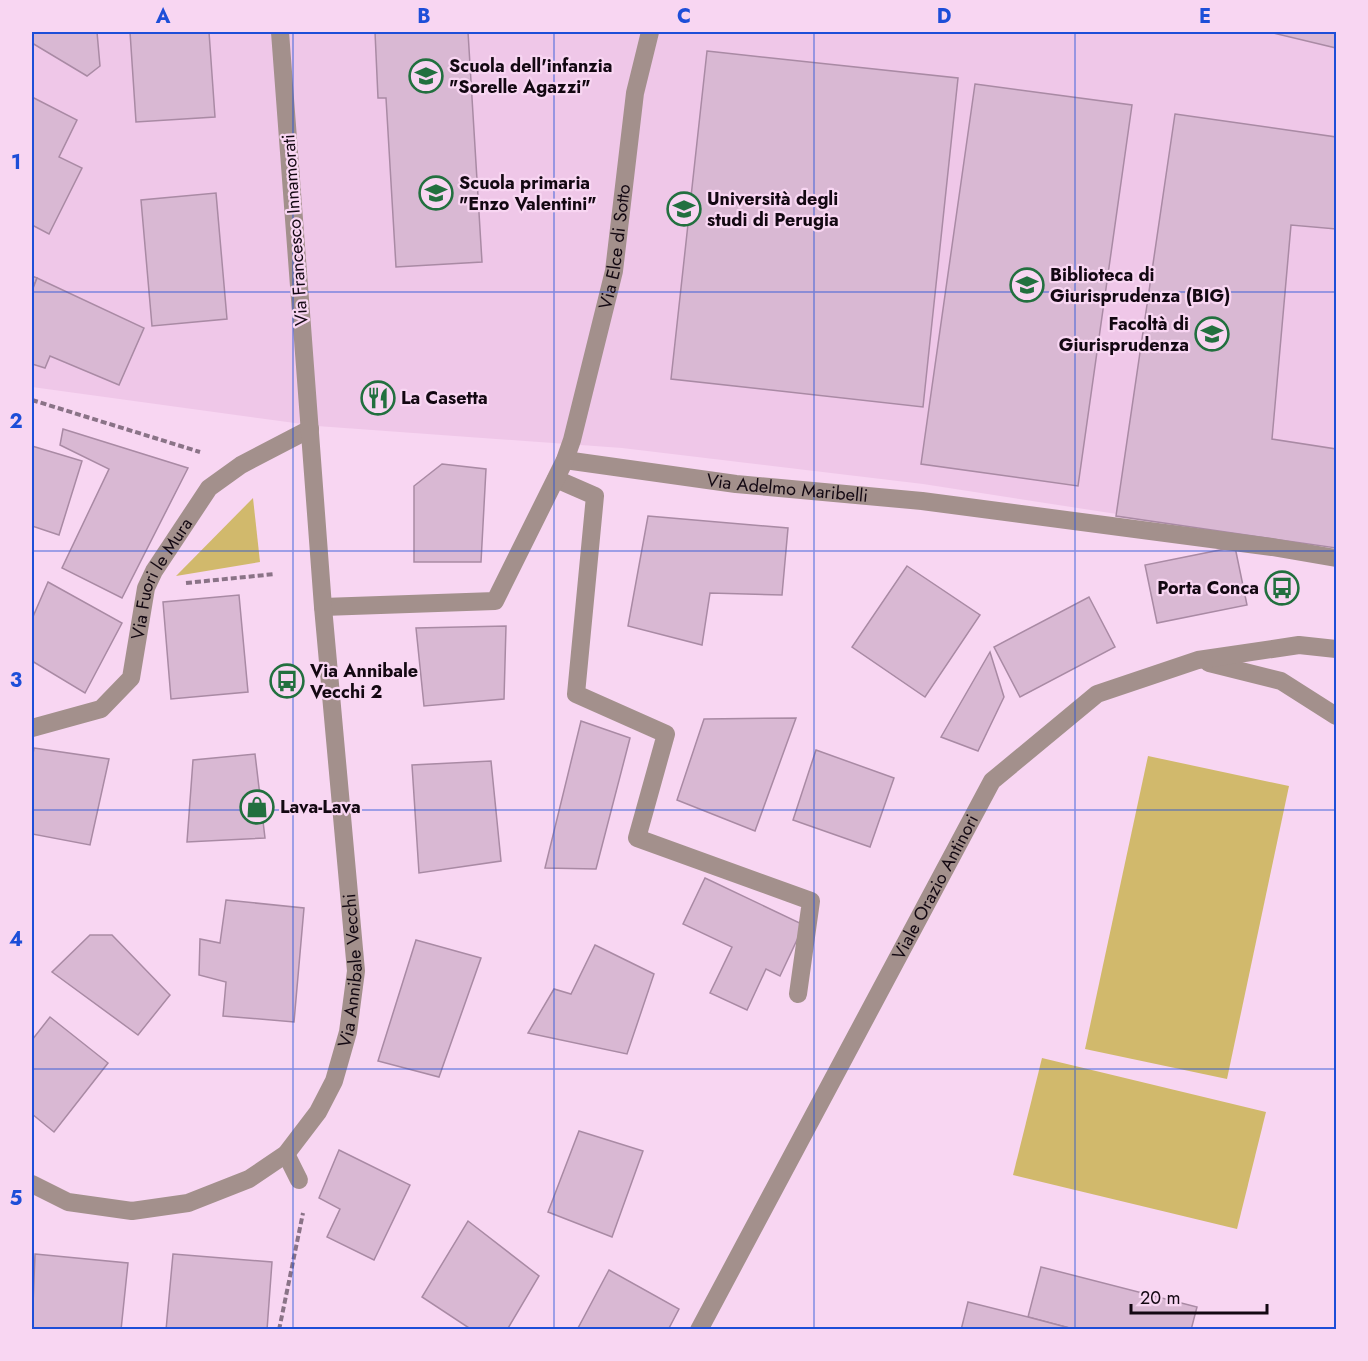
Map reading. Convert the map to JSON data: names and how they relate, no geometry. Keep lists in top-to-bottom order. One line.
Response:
{"streets":{"street":["Via Francesco Innamorati","Via Elce di Sotto","Via Adelmo Maribelli","Via Fuori le Mura","Viale Orazio Antinori","Via Annibale Vecchi"]},"crossings":[["Via Francesco Innamorati","Via Fuori le Mura"],["Via Francesco Innamorati","Via Annibale Vecchi"],["Via Elce di Sotto","Via Adelmo Maribelli"],["Via Fuori le Mura","Via Annibale Vecchi"]],"places":{"school or university":["Scuola dell'infanzia \"Sorelle Agazzi\"","Scuola primaria \"Enzo Valentini\"","Università degli studi di Perugia","Biblioteca di Giurisprudenza (BIG)","Facoltà di Giurisprudenza"],"restaurant":["La Casetta"],"bus stop":["Porta Conca","Via Annibale Vecchi 2"],"shop":["Lava-Lava"]},"scale_bar":"20 m","grid":{"columns":["A","B","C","D","E"],"rows":["1","2","3","4","5"]}}
